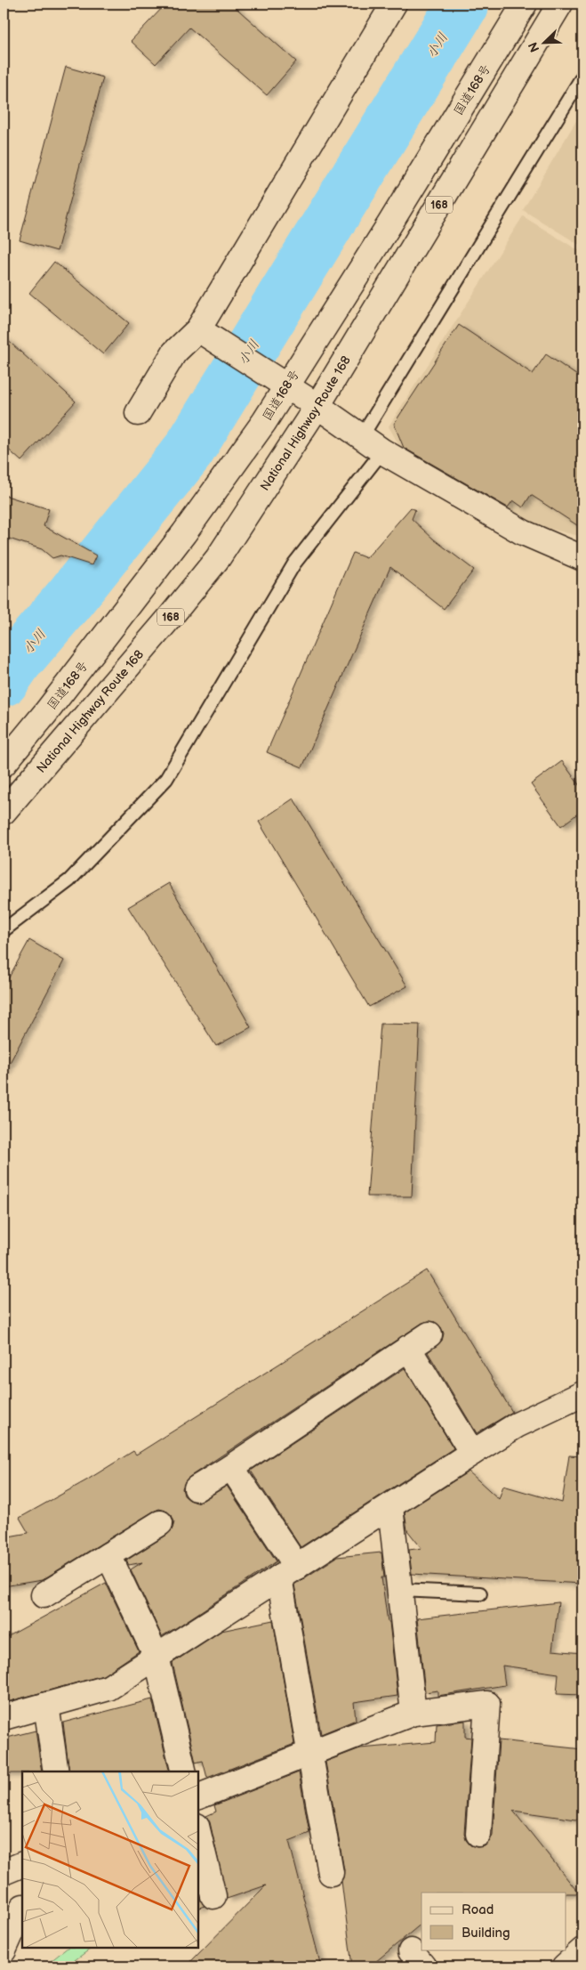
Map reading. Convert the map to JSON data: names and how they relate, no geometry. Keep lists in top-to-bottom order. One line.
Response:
{"streets":{"main road":["国道168号","168","National Highway Route 168"]},"water":["小川"],"legend":["Road","Building"],"north":"bottom left"}
